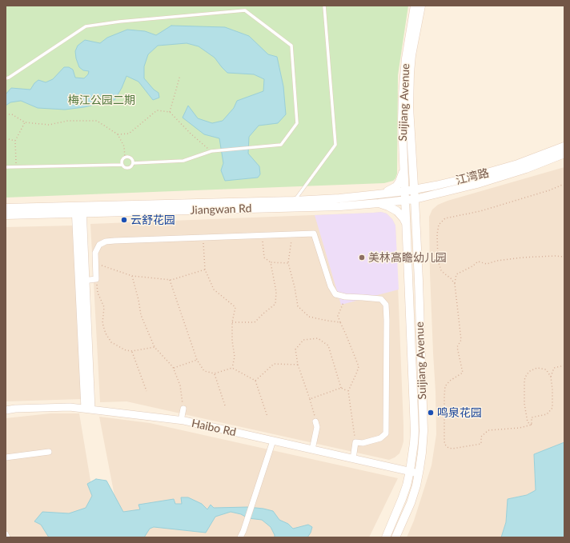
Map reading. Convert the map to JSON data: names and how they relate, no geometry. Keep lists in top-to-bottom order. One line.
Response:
{"streets":{"main road":["Suijiang Avenue","江湾路","Jiangwan Rd"],"street":["Haibo Rd"]},"crossings":[["Suijiang Avenue","江湾路"],["Suijiang Avenue","Haibo Rd"],["江湾路","Jiangwan Rd"]],"parks":["梅江公园二期"],"places":["云舒花园","美林高瞻幼儿园","鸣泉花园"]}
